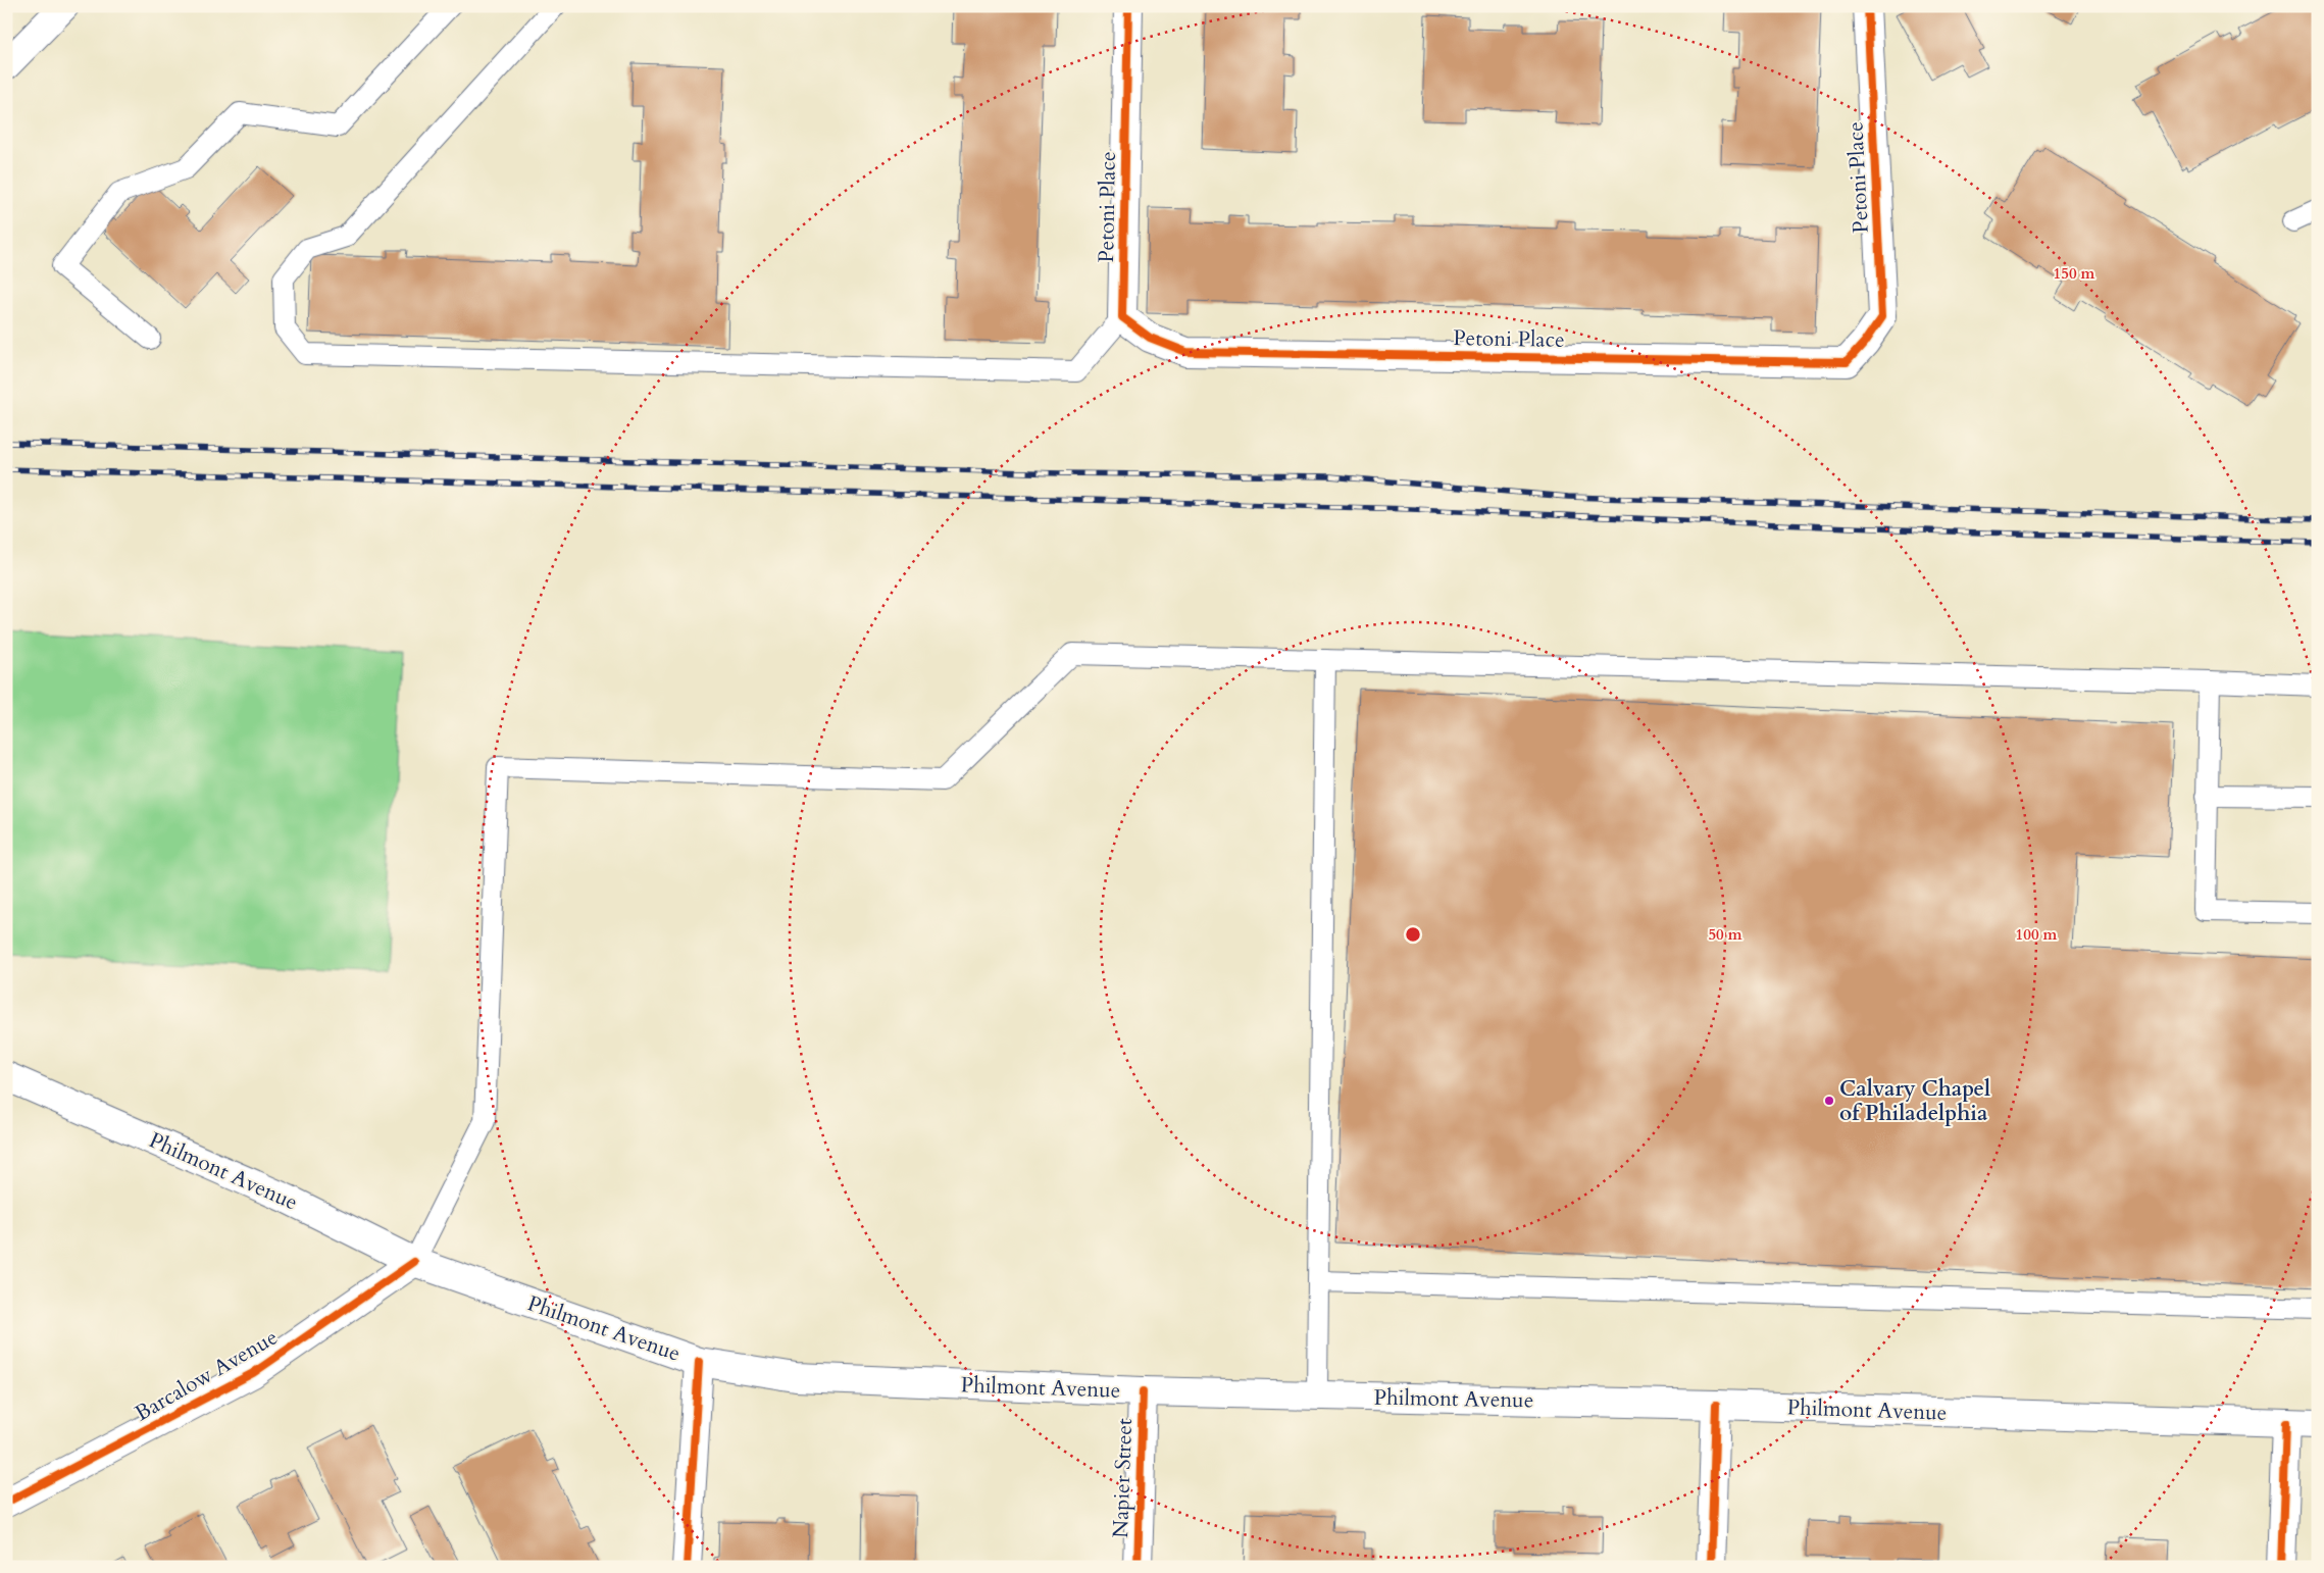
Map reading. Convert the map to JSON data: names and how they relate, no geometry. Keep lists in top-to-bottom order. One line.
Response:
{"streets":{"street":["Petoni Place","Philmont Avenue","Barcalow Avenue","Napier Street"]},"crossings":[["Philmont Avenue","Barcalow Avenue"],["Philmont Avenue","Napier Street"]],"places":["Calvary Chapel of Philadelphia"],"rings":["150 m","50 m","100 m"]}
